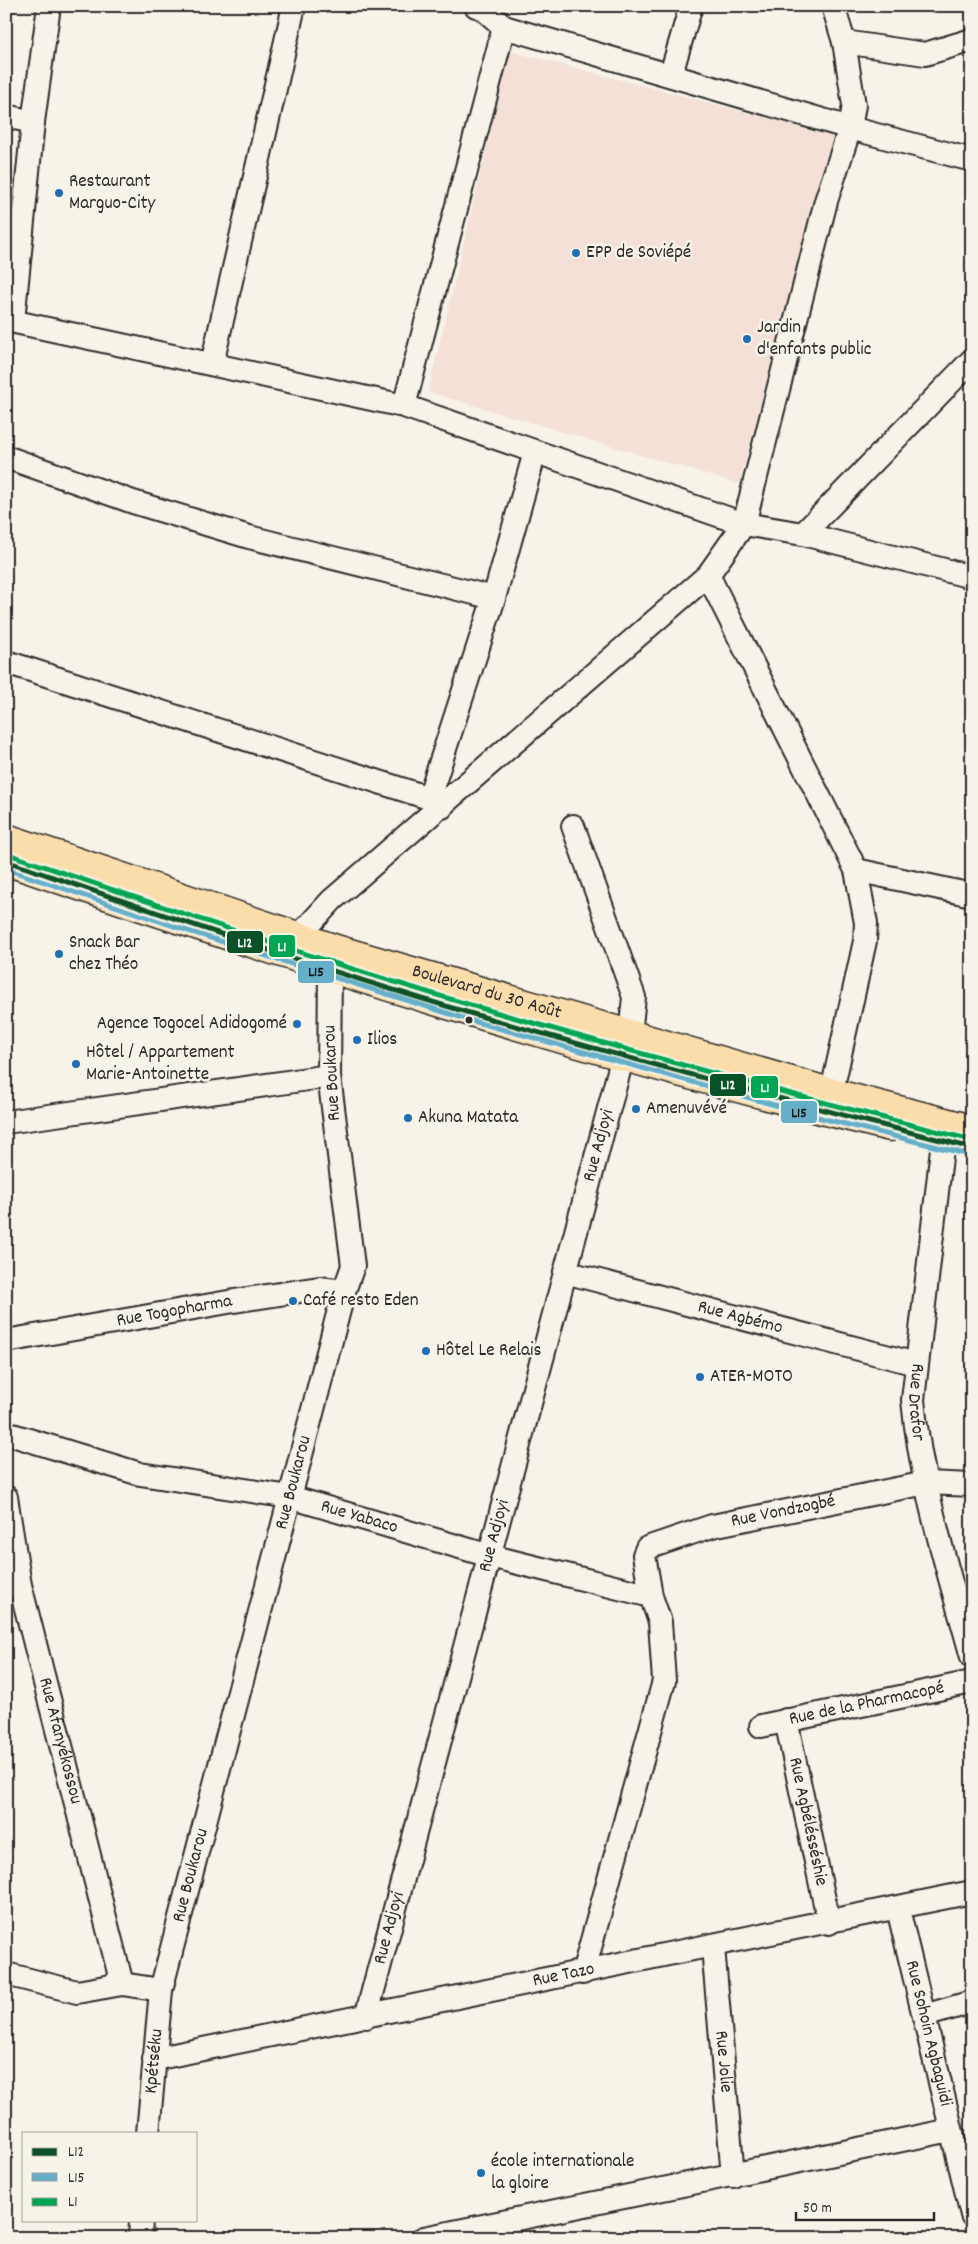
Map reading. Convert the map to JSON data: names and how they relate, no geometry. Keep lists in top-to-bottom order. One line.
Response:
{"streets":{"highway":["Boulevard du 30 Août"],"street":["Rue Boukarou","Rue Adjoyi","Rue Togopharma","Rue Agbémo","Rue Drafor","Rue Vondzogbé","Rue Yabaco","Rue de la Pharmacopé","Rue Afanyékossou","Rue Agbélésséshie","Rue Tazo","Rue Sohoin Agbaguidi","Kpétséku","Rue Jolie"]},"crossings":[["Boulevard du 30 Août","Rue Boukarou"],["Boulevard du 30 Août","Rue Adjoyi"],["Boulevard du 30 Août","Rue Drafor"],["Rue Boukarou","Rue Togopharma"],["Rue Boukarou","Rue Yabaco"],["Rue Boukarou","Kpétséku"],["Rue Adjoyi","Rue Agbémo"],["Rue Adjoyi","Rue Yabaco"],["Rue Adjoyi","Rue Tazo"],["Rue Agbémo","Rue Drafor"],["Rue Drafor","Rue Vondzogbé"],["Rue Vondzogbé","Rue Yabaco"],["Rue de la Pharmacopé","Rue Agbélésséshie"],["Rue Agbélésséshie","Rue Tazo"],["Rue Tazo","Rue Sohoin Agbaguidi"],["Rue Tazo","Kpétséku"],["Rue Tazo","Rue Jolie"]],"places":["Restaurant Marguo-City","EPP de Soviépé","Jardin d'enfants public","Snack Bar chez Théo","Agence Togocel Adidogomé","Ilios","Hôtel / Appartement Marie-Antoinette","Amenuvévé","Akuna Matata","Café resto Eden","Hôtel Le Relais","ATER-MOTO","école internationale la gloire"],"lines":["transit line L1","transit line L12","transit line L15"],"legend":["L12","L15","L1"],"scale_bar":"50 m"}
